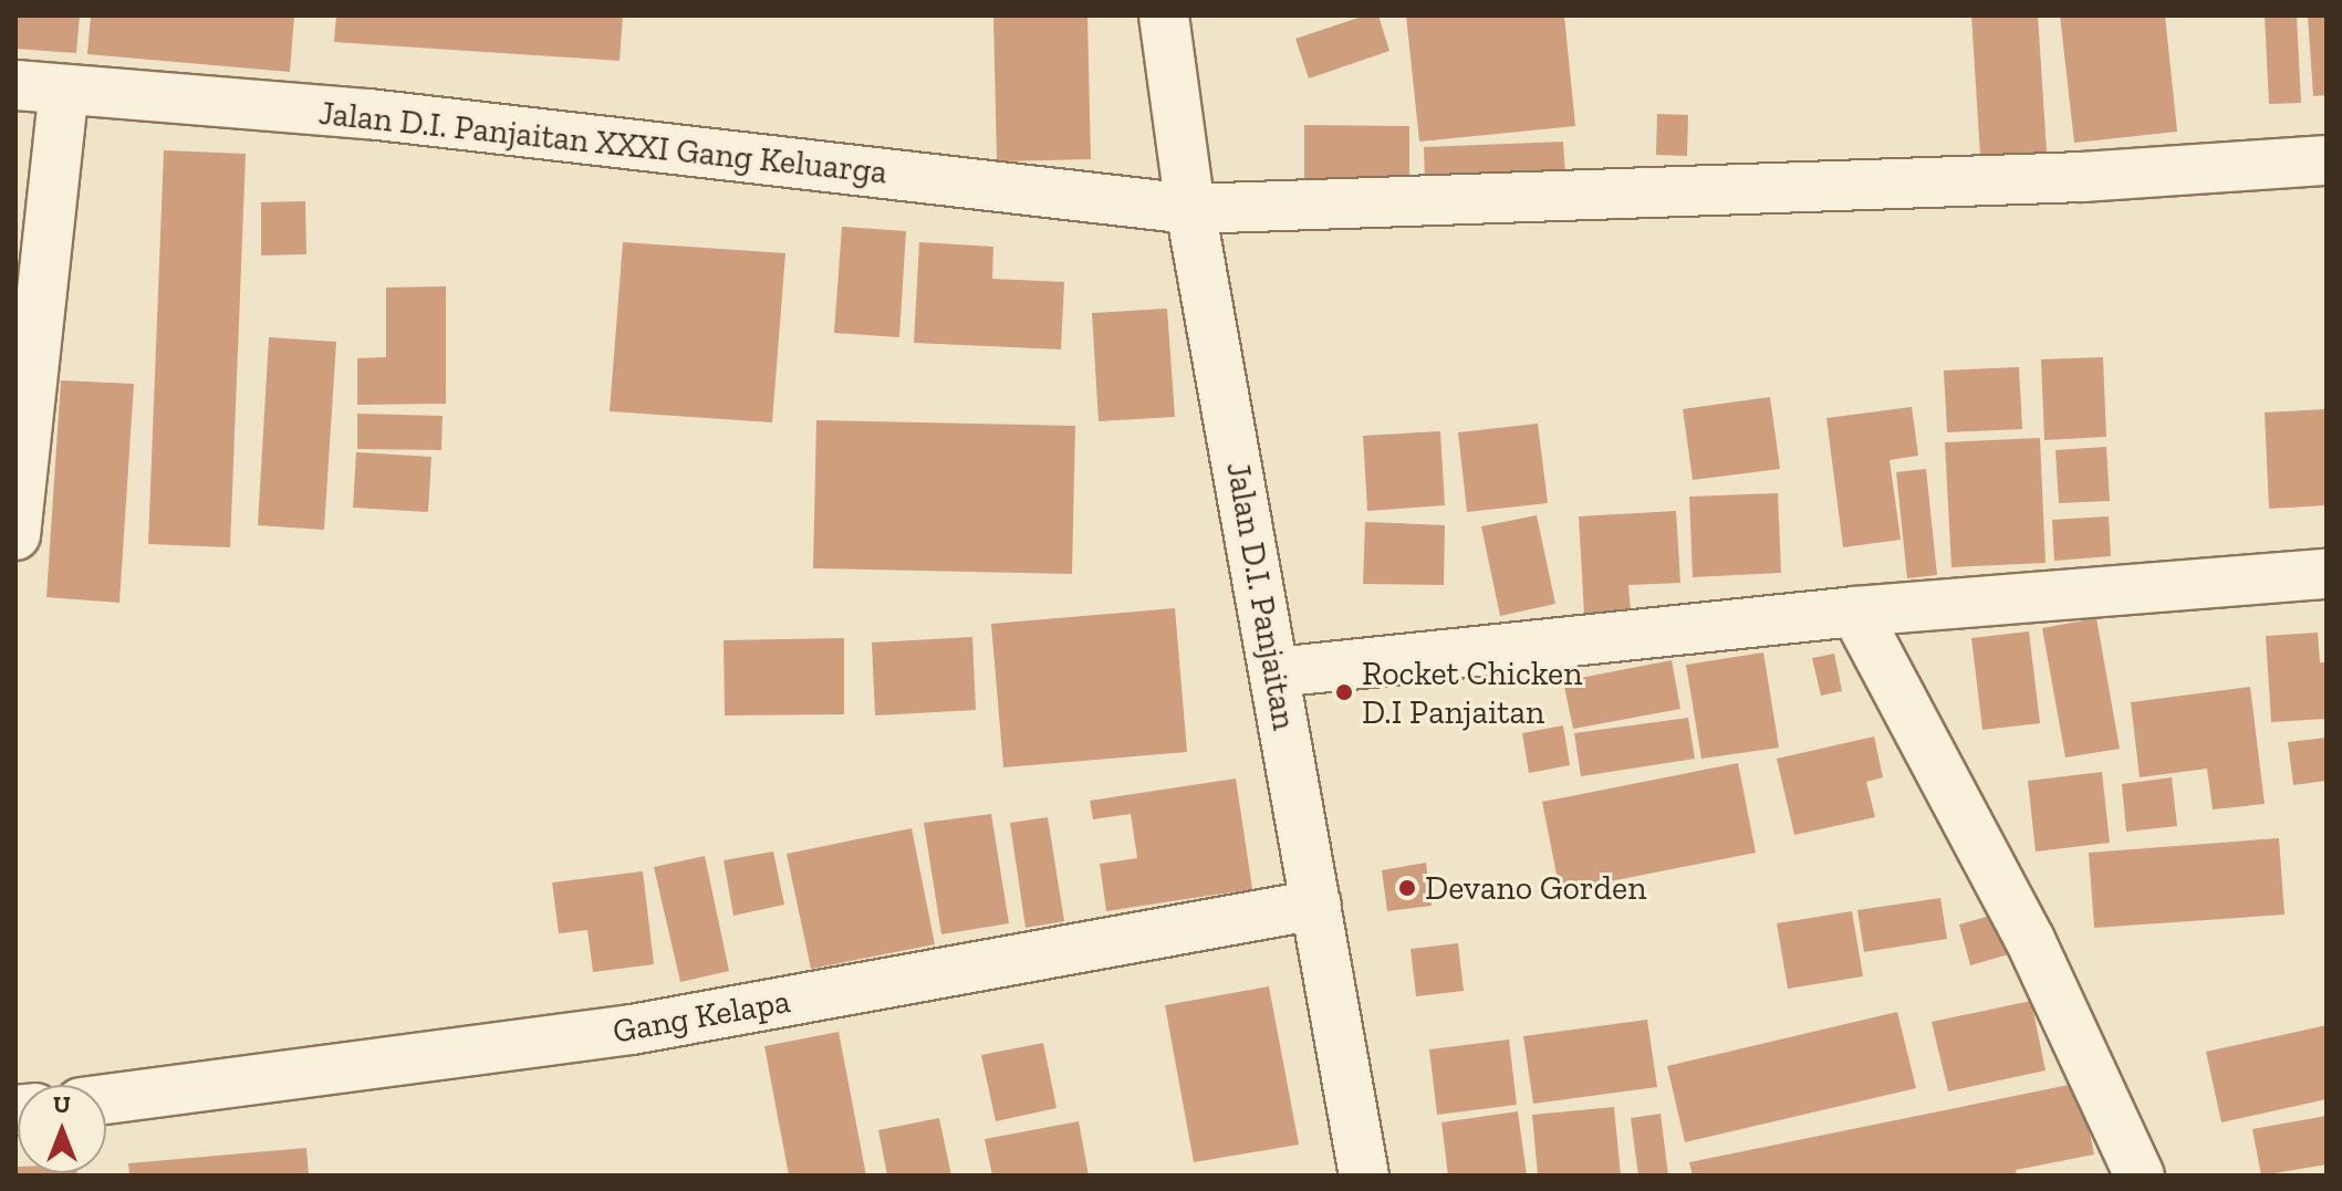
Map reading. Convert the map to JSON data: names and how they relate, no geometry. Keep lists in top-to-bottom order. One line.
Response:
{"streets":{"street":["Jalan D.I. Panjaitan XXXI Gang Keluarga","Jalan D.I. Panjaitan","Gang Kelapa"]},"crossings":[["Jalan D.I. Panjaitan XXXI Gang Keluarga","Jalan D.I. Panjaitan"],["Jalan D.I. Panjaitan","Gang Kelapa"]],"places":["Rocket Chicken D.I Panjaitan","Devano Gorden"],"north":"top"}
